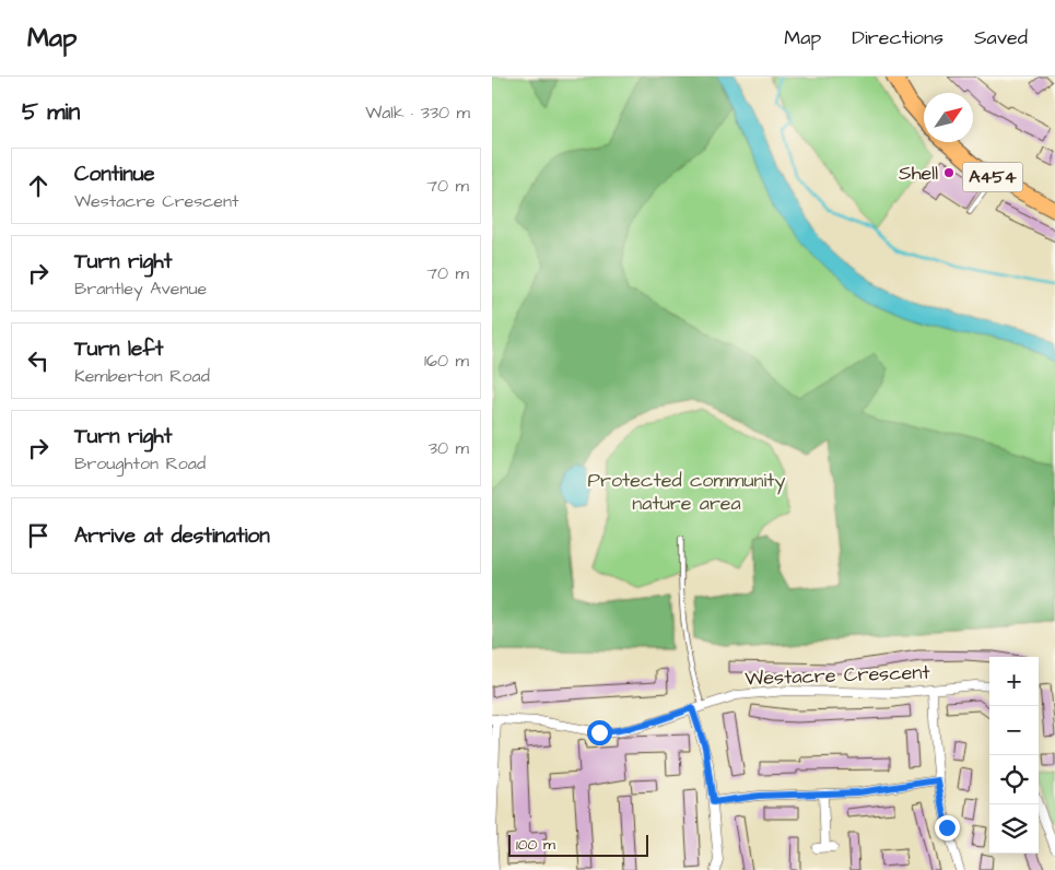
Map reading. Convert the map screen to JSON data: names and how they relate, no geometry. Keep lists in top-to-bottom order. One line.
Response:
{"streets":{"highway":["A454"],"street":["Westacre Crescent"]},"parks":["Protected community nature area"],"places":["Shell"],"scale_bar":"100 m","north":"top right","page":{"header":"Map","nav":["Map","Directions","Saved"],"heading":["5 min","Walk · 330 m"],"list":[["Continue","Westacre Crescent","70 m"],["Turn right","Brantley Avenue","70 m"],["Turn left","Kemberton Road","160 m"],["Turn right","Broughton Road","30 m"],"Arrive at destination"],"map_buttons":["+","−"],"scale":"100 m"}}
